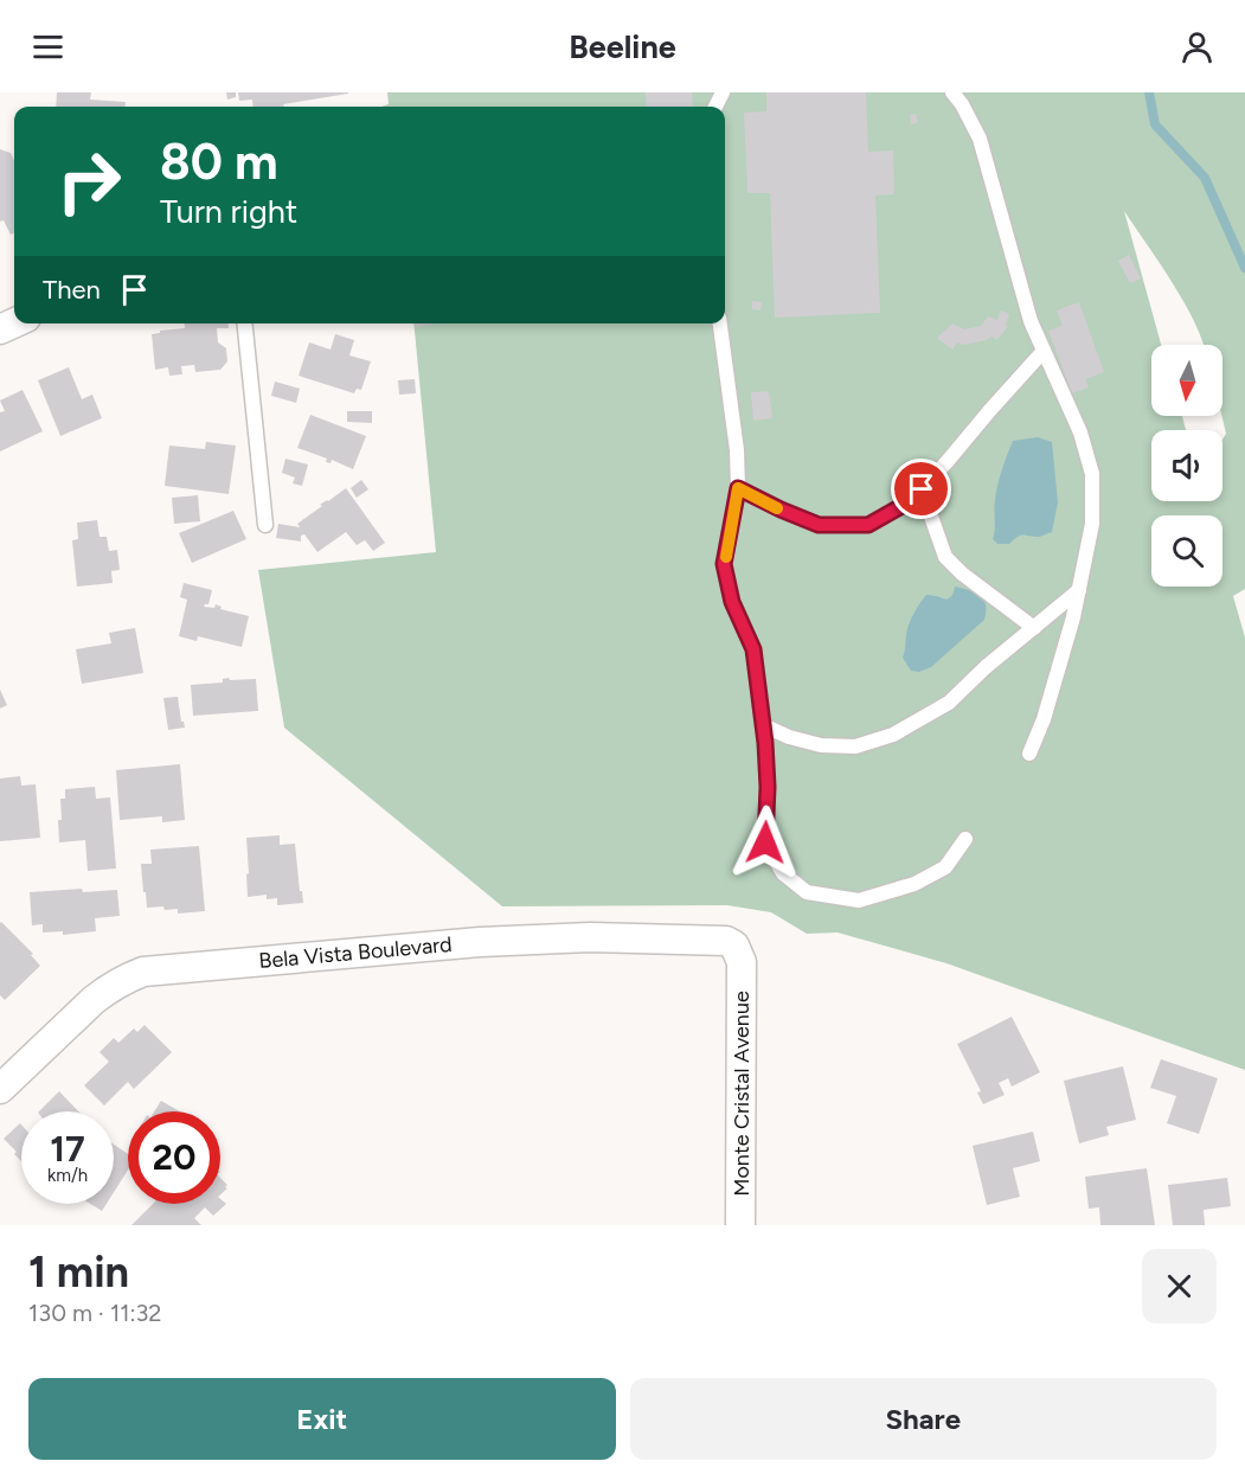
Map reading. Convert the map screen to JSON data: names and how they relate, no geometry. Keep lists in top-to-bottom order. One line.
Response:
{"streets":{"street":["Bela Vista Boulevard","Monte Cristal Avenue"]},"crossings":[["Bela Vista Boulevard","Monte Cristal Avenue"]],"north":"bottom","page":{"header":"Beeline","turn":["80 m","Turn right"],"then":"Then","speed":"17 km/h","limit":"20","heading":["1 min","130 m · 11:32"],"buttons":["Exit","Share"]}}
